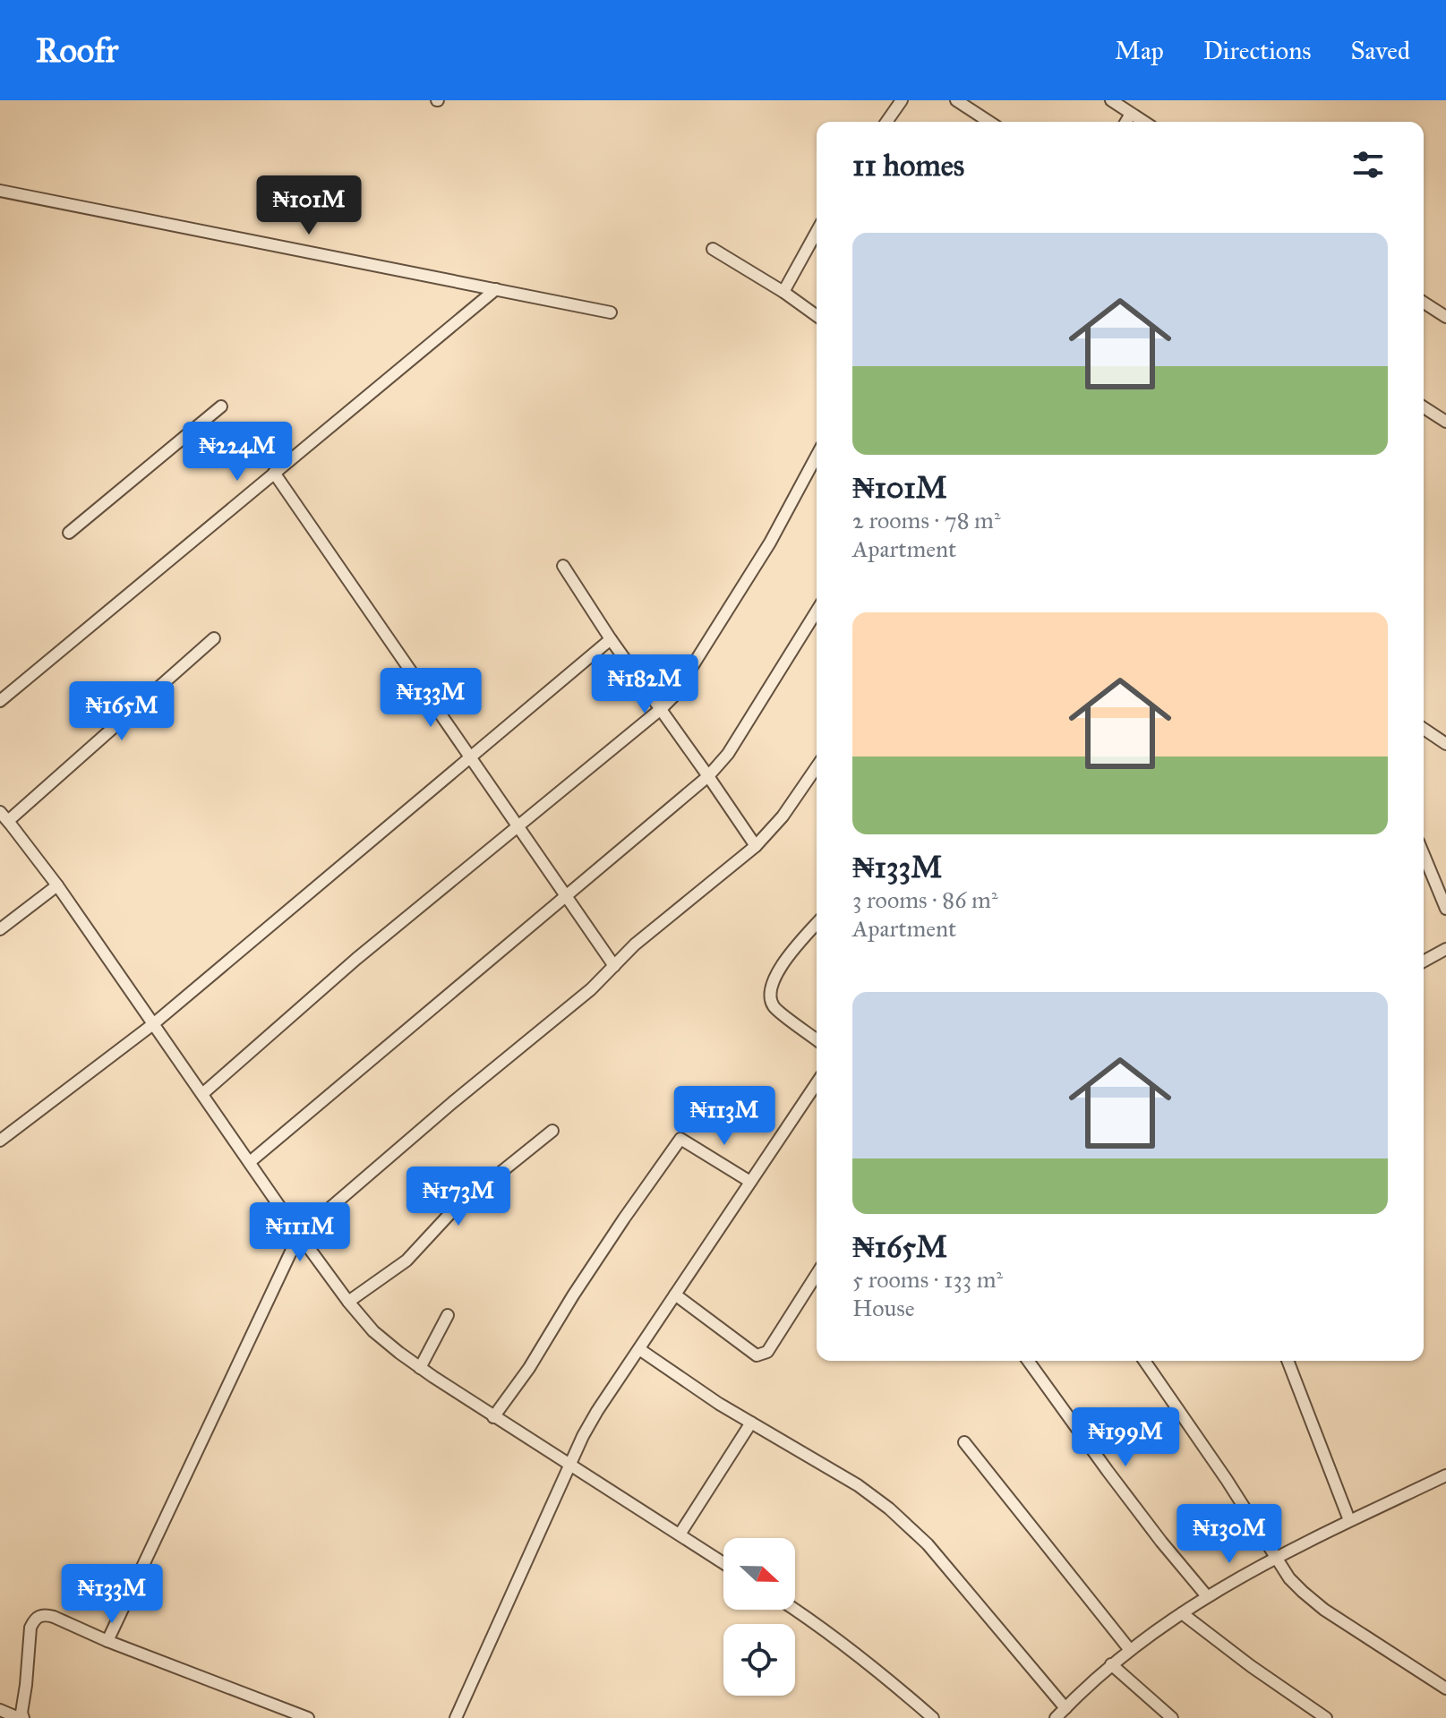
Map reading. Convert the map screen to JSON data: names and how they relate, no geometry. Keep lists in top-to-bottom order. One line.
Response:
{"north":"right","page":{"header":"Roofr","nav":["Map","Directions","Saved"],"heading":"11 homes","price":["₦101M","₦224M","₦182M","₦133M","₦165M","₦113M","₦173M","₦111M","₦199M","₦130M","₦133M"],"list":[{"name":"₦101M","note":"2 rooms · 78 m² · Apartment"},{"name":"₦133M","note":"3 rooms · 86 m² · Apartment"},{"name":"₦165M","note":"5 rooms · 133 m² · House"}]}}
